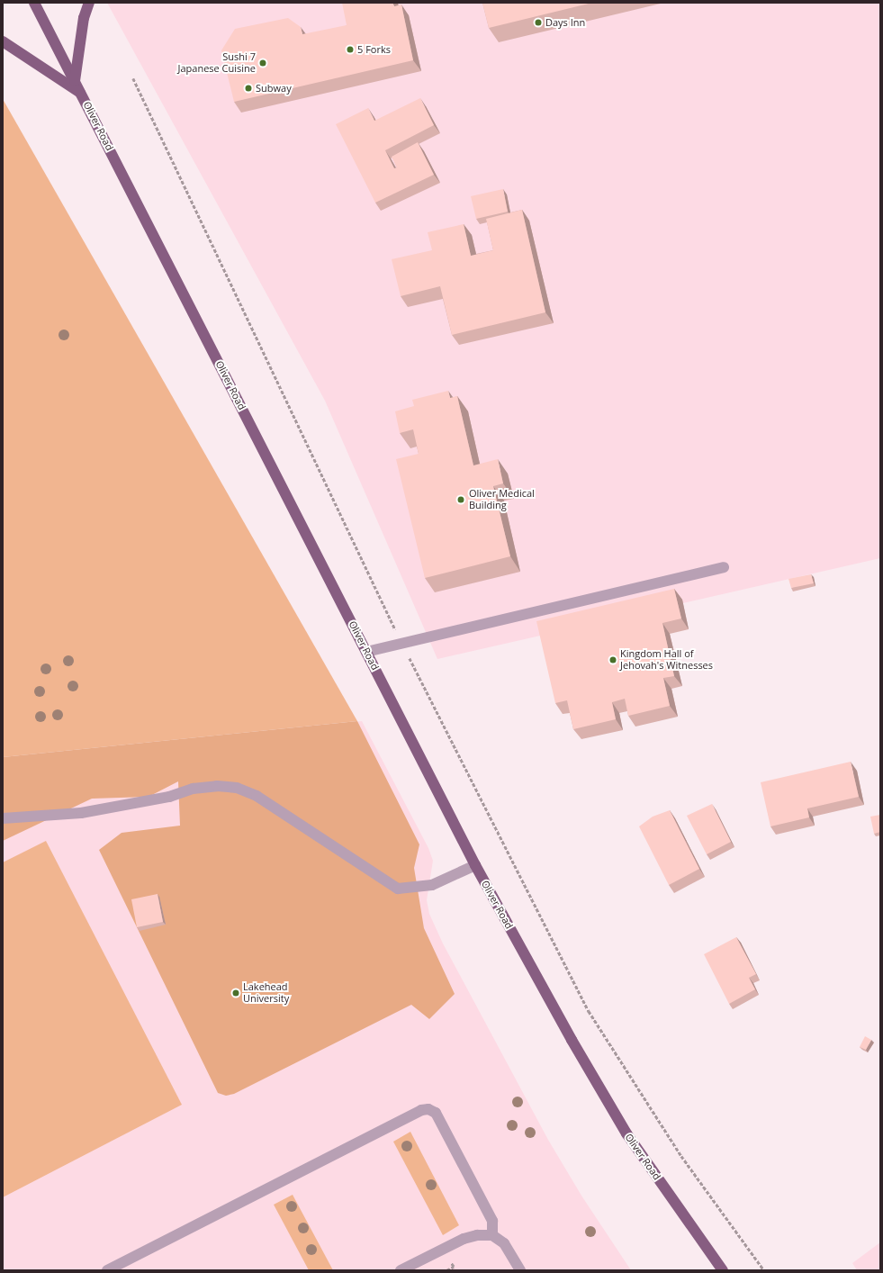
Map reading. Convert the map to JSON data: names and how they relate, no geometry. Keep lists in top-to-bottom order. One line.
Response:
{"streets":{"main road":["Oliver Road"]},"places":["Days Inn","5 Forks","Sushi 7 Japanese Cuisine","Subway","Oliver Medical Building","Kingdom Hall of Jehovah's Witnesses","Lakehead University"]}
